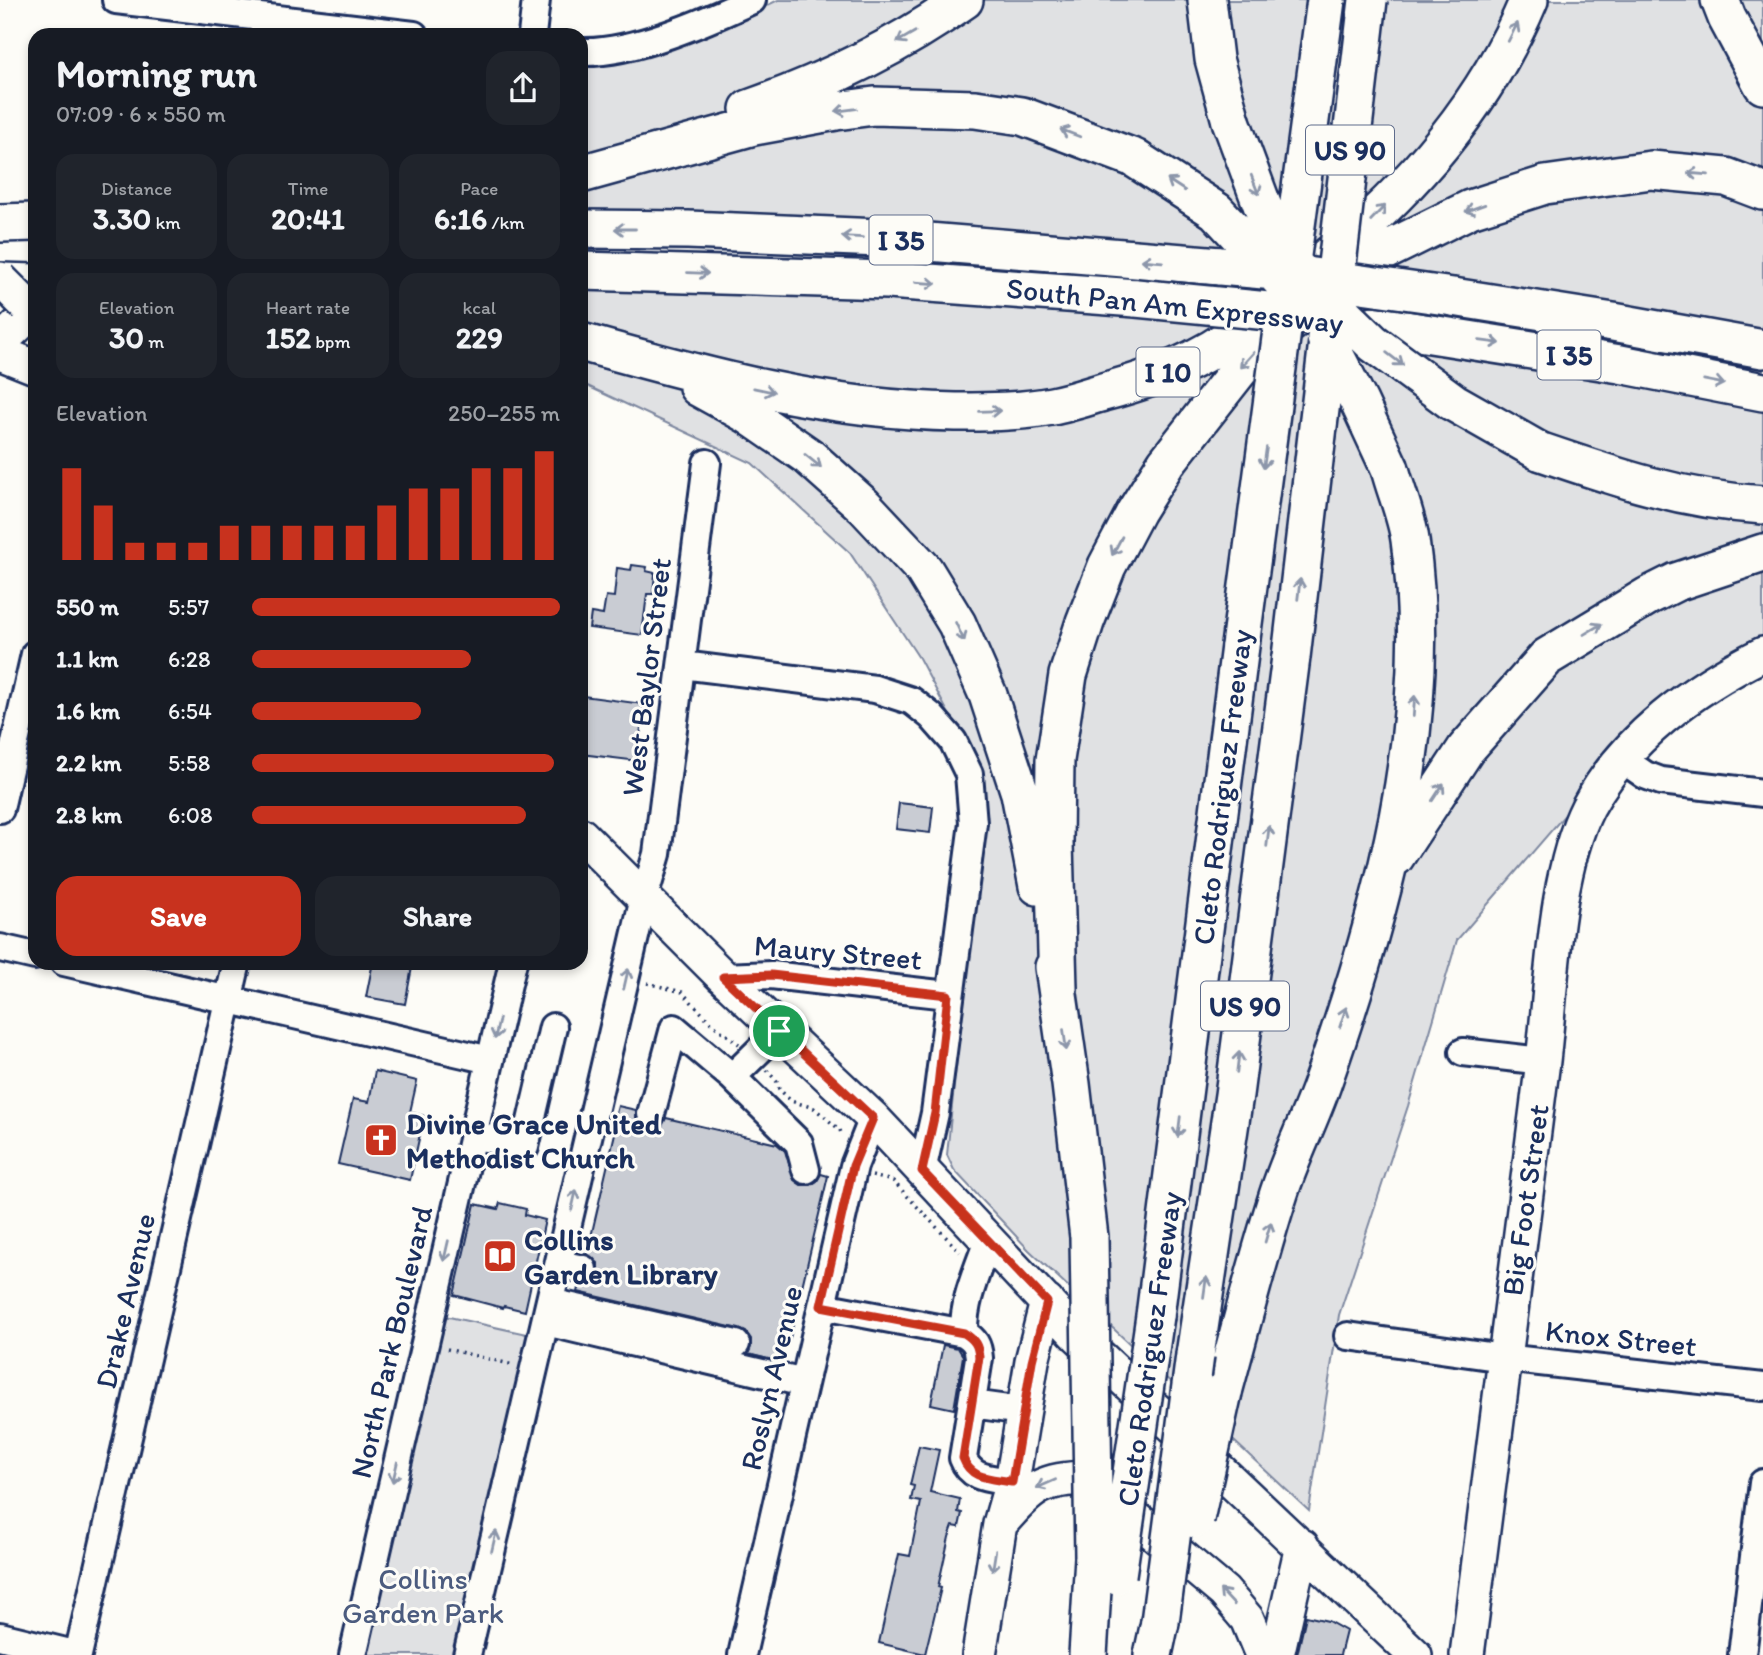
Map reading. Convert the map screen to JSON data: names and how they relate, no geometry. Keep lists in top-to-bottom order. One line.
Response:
{"streets":{"highway":["US 90","I 35","South Pan Am Expressway","I 10","Cleto Rodriguez Freeway"],"main road":["Big Foot Street"],"street":["West Baylor Street","Maury Street","Drake Avenue","Knox Street","North Park Boulevard","Roslyn Avenue"]},"crossings":[["Big Foot Street","Knox Street"]],"one_way":["West Baylor Street","North Park Boulevard"],"parks":["Collins Garden Park"],"places":{"church":["Divine Grace United Methodist Church"],"library":["Collins Garden Library"]},"page":{"heading":["Morning run","07:09 · 6 × 550 m"],"stats":[["Distance","3.30 km"],["Time","20:41"],["Pace","6:16 /km"],["Elevation","30 m"],["Heart rate","152 bpm"],["kcal","229"]],"chart":["Elevation","250–255 m"],"list":[{"name":"550 m","note":"5:57"},{"name":"1.1 km","note":"6:28"},{"name":"1.6 km","note":"6:54"},{"name":"2.2 km","note":"5:58"},{"name":"2.8 km","note":"6:08"}],"buttons":["Save","Share"]}}
